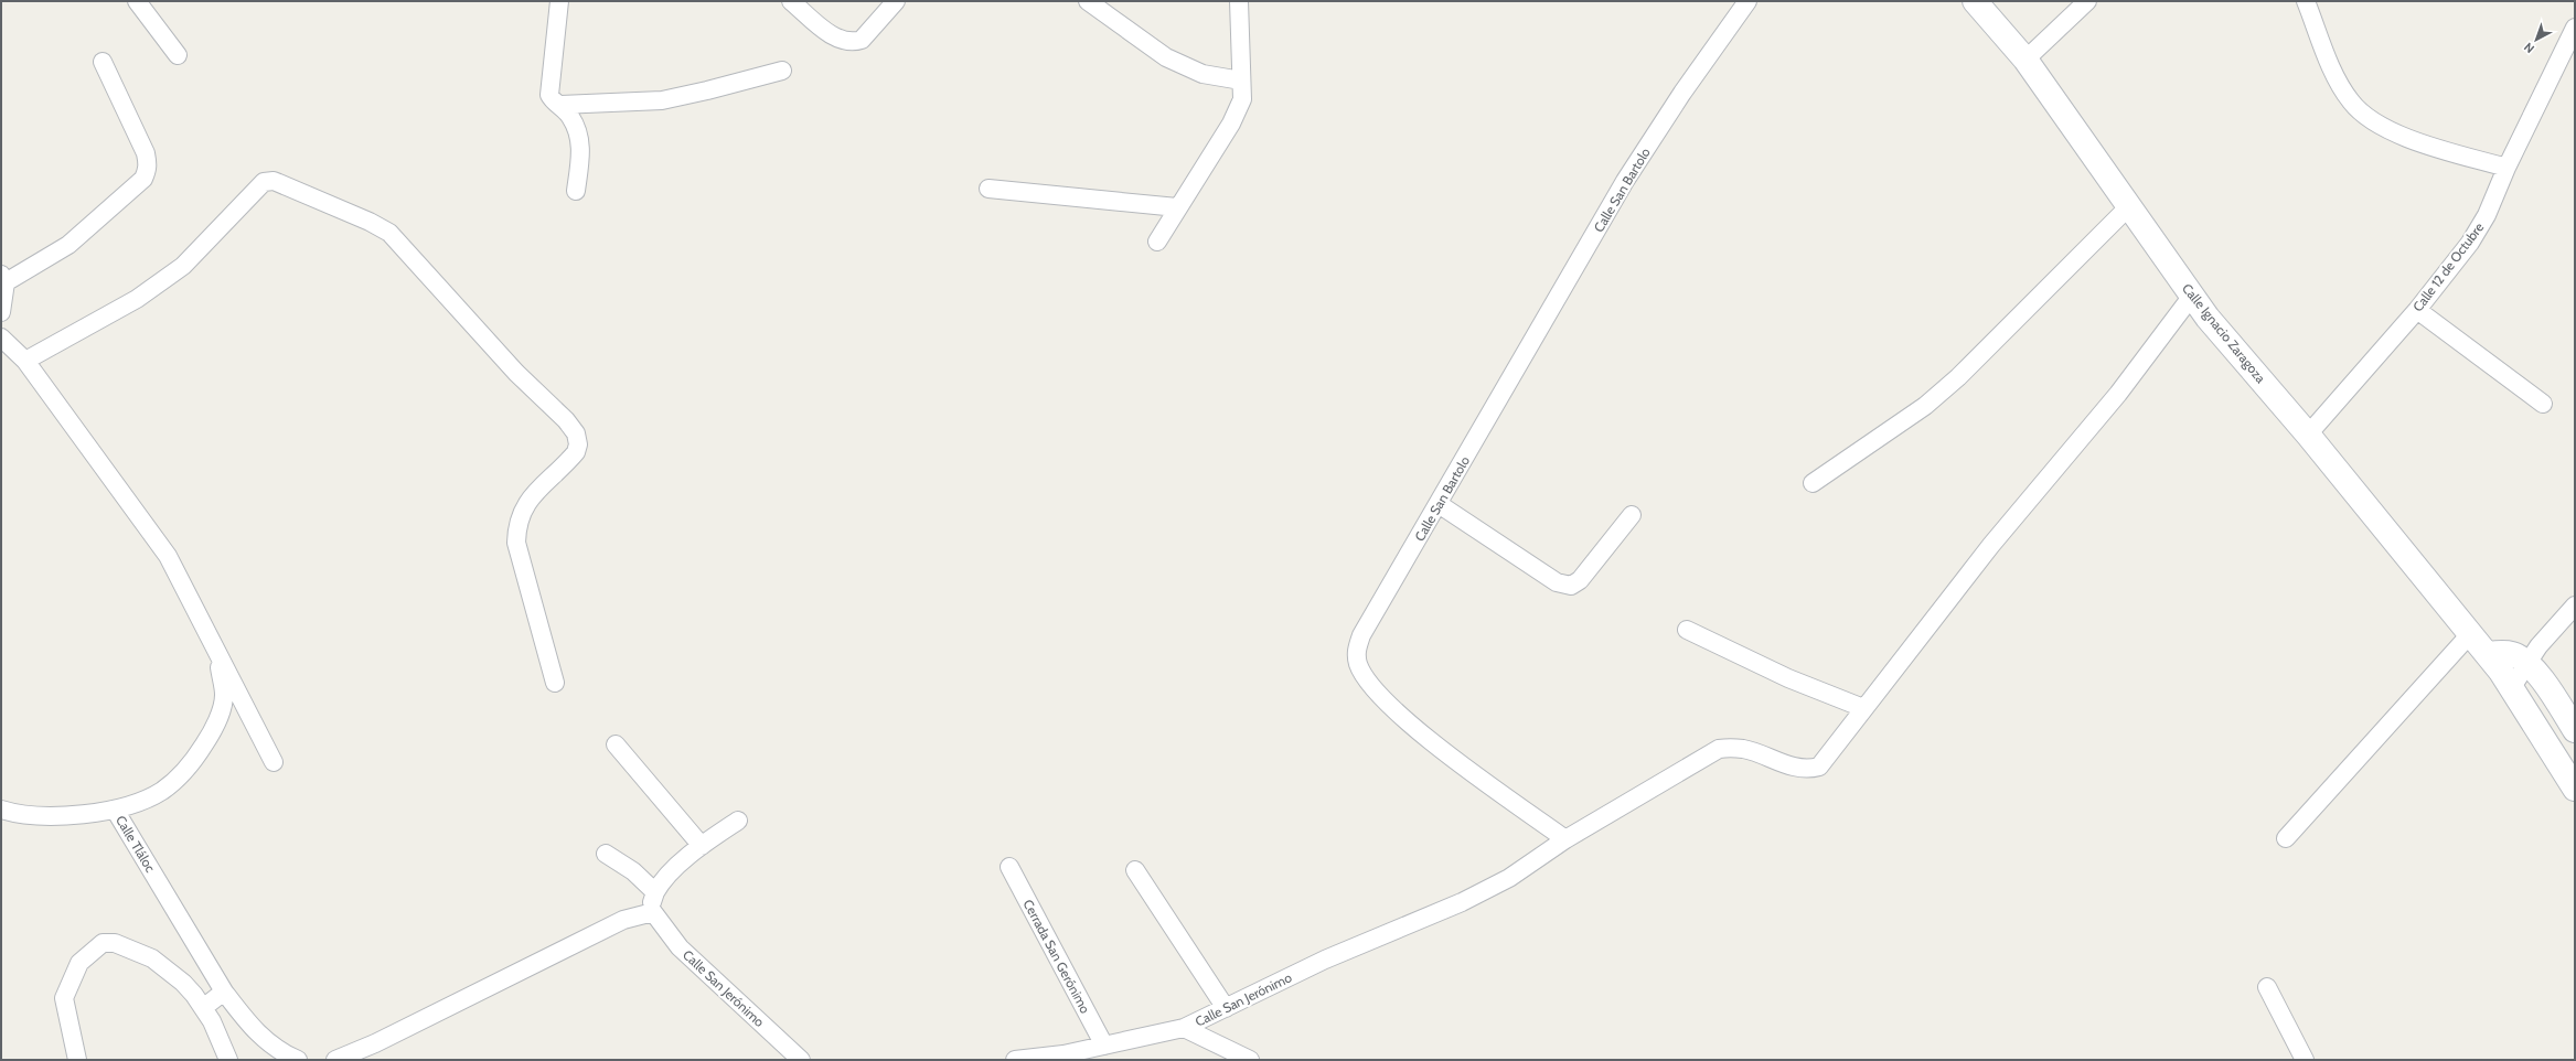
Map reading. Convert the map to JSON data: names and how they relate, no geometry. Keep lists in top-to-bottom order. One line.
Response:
{"streets":{"street":["Calle San Bartolo","Calle 12 de Octubre","Calle Ignacio Zaragoza","Calle Tláloc","Cerrada San Gerónimo","Calle San Jerónimo"]},"crossings":[["Calle San Bartolo","Calle San Jerónimo"],["Calle 12 de Octubre","Calle Ignacio Zaragoza"],["Cerrada San Gerónimo","Calle San Jerónimo"]],"north":"bottom left"}
